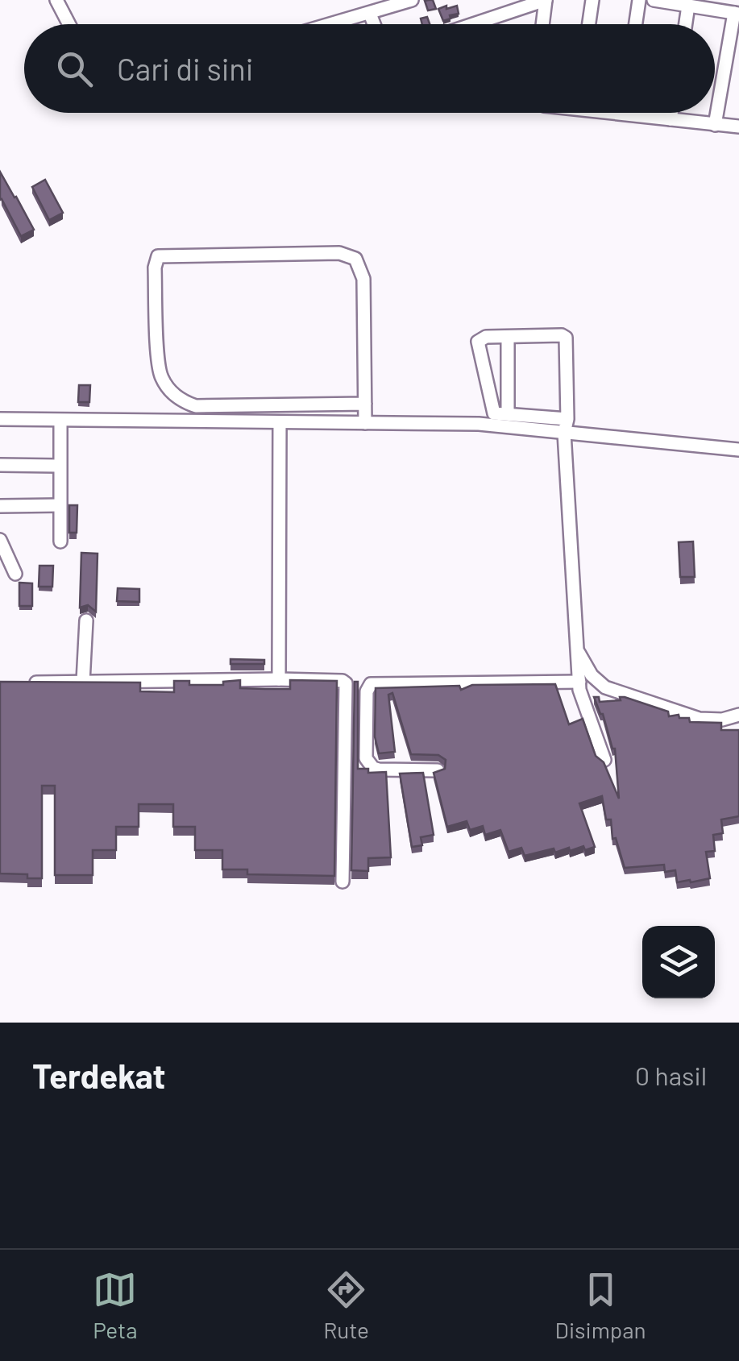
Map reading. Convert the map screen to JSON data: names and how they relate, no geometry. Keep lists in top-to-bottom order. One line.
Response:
{"page":{"search":"Cari di sini","heading":["Terdekat","0 hasil"],"nav":["Peta","Rute","Disimpan"]}}
